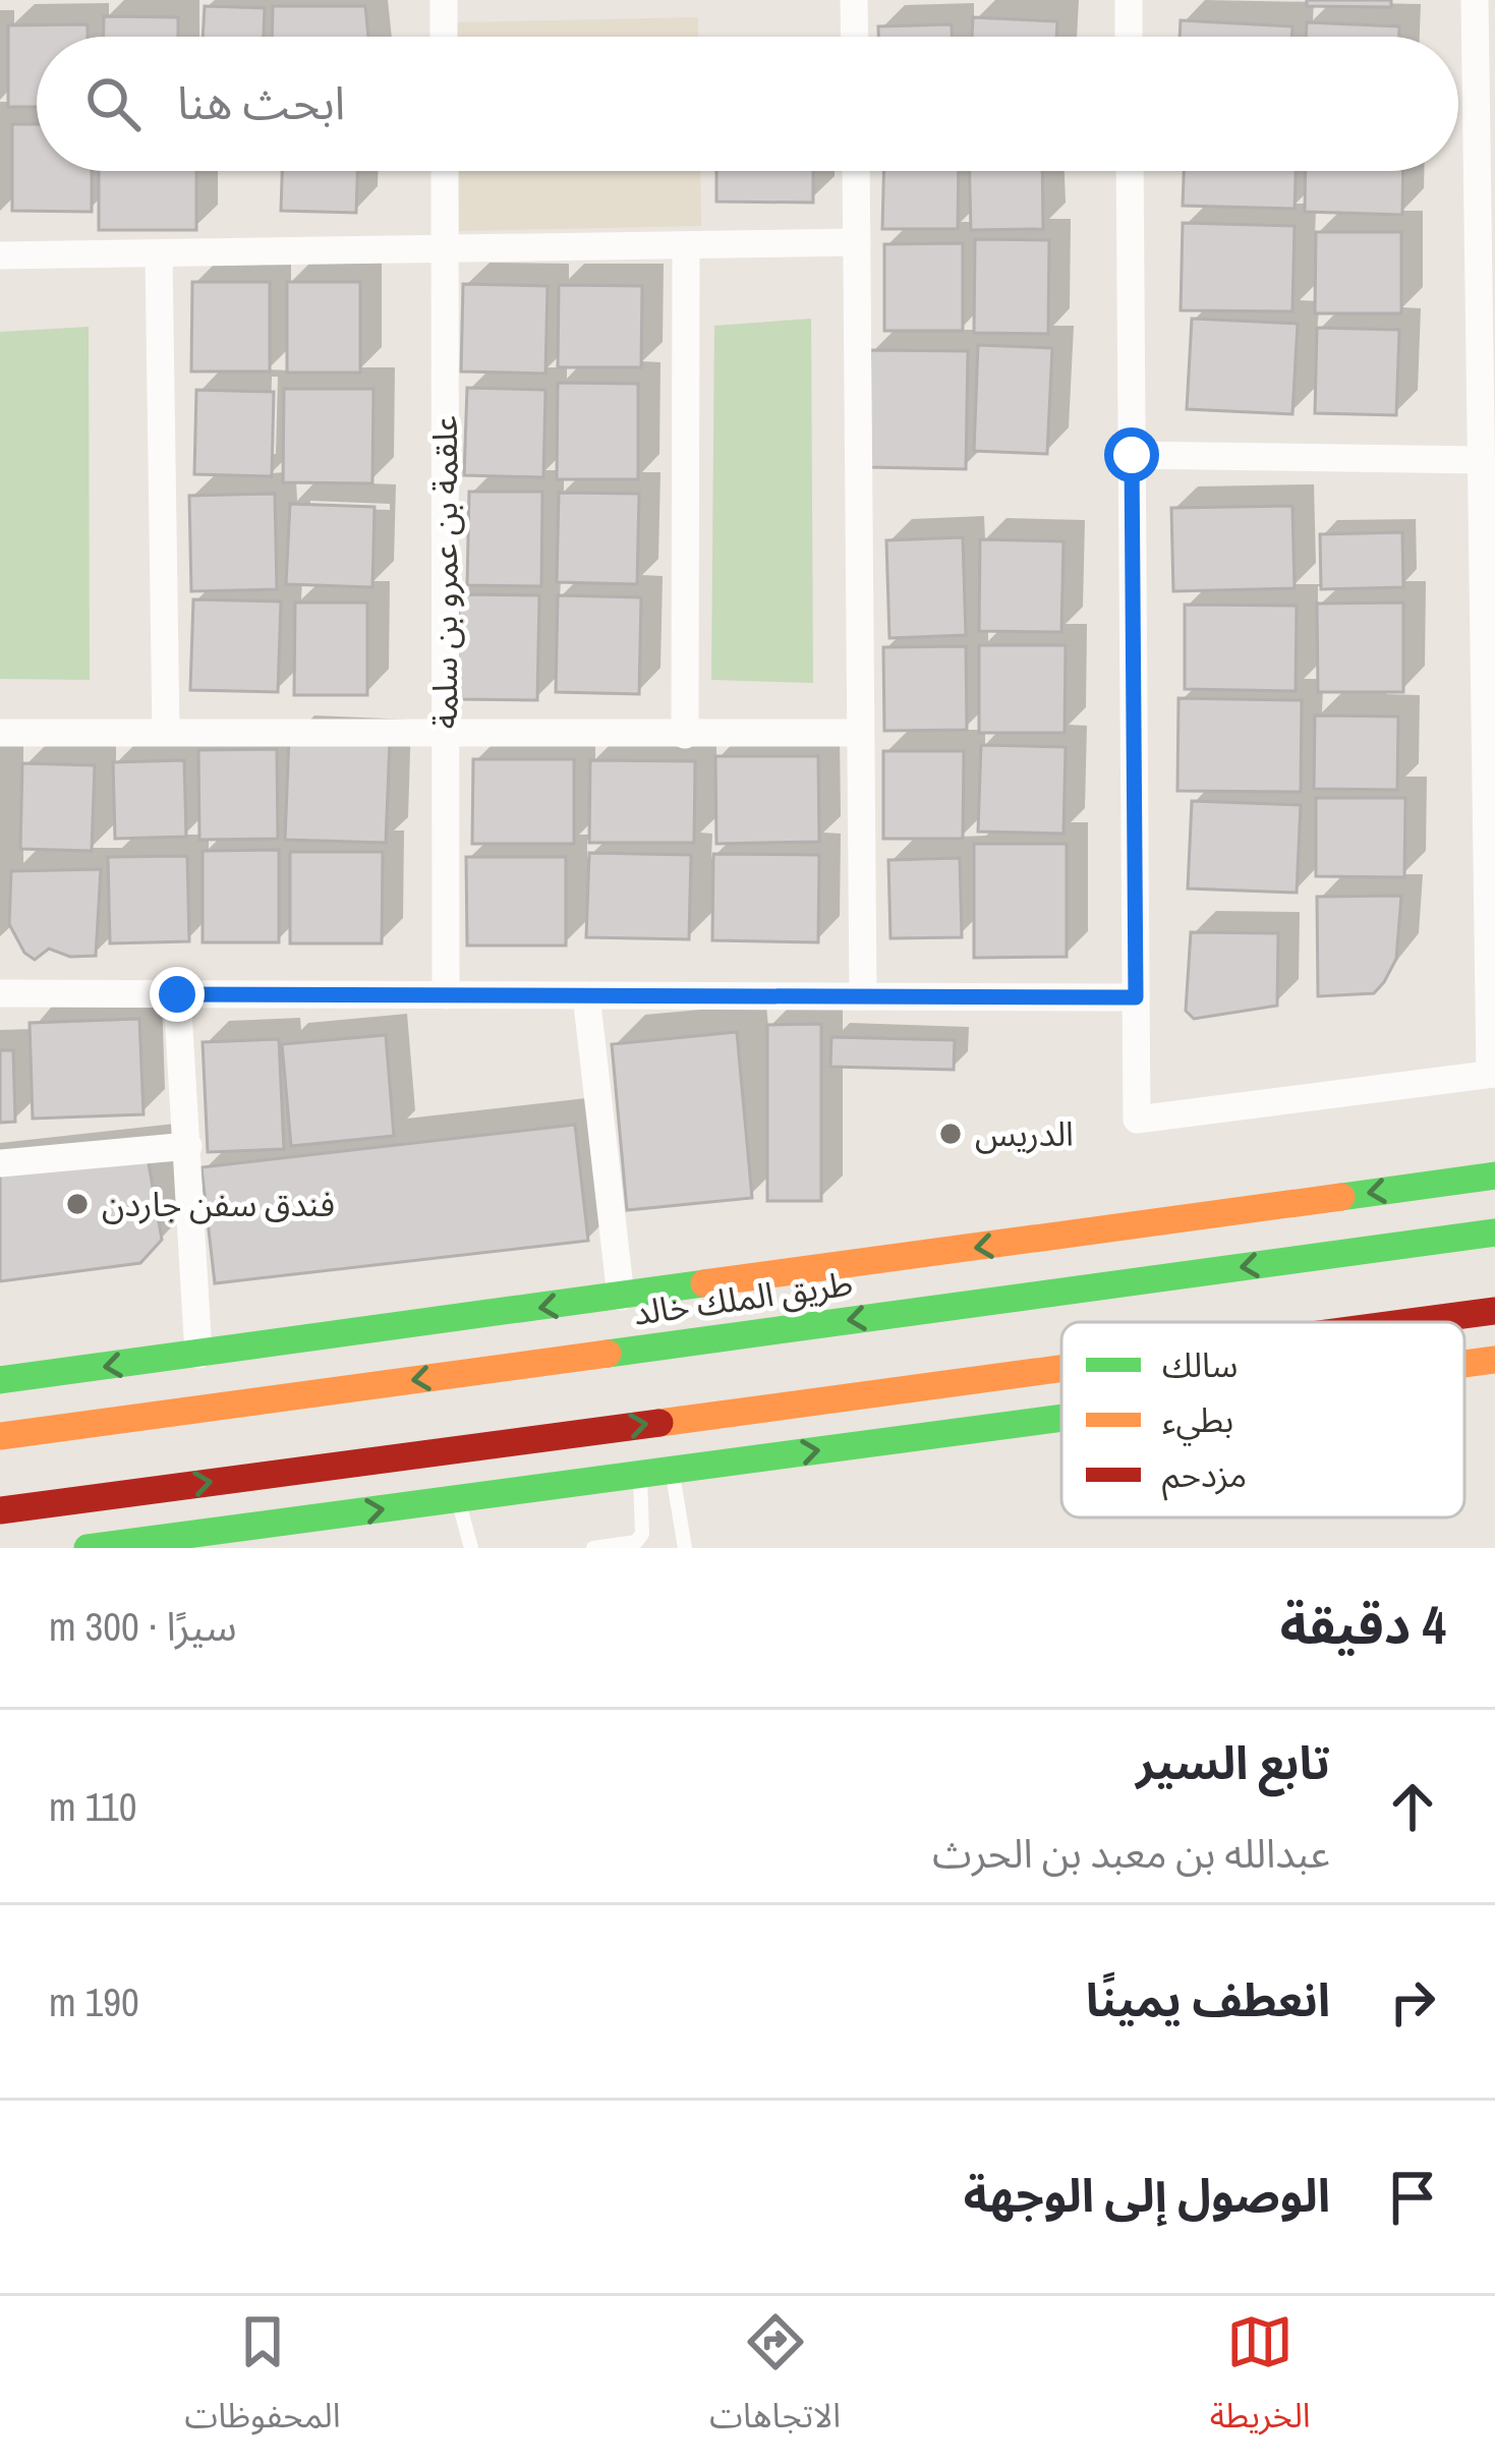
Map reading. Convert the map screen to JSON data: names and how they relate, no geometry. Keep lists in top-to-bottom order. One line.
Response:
{"streets":{"main road":["طريق الملك خالد"],"street":["علقمة بن عمرو بن سلمة"]},"places":["الدريس","فندق سفن جاردن"],"legend":["سالك","بطيء","مزدحم"],"page":{"search":"ابحث هنا","heading":["4 دقيقة","سيرًا · 300 m"],"list":[["تابع السير","عبدالله بن معبد بن الحرث","110 m"],["انعطف يمينًا","190 m"],"الوصول إلى الوجهة"],"nav":["الخريطة","الاتجاهات","المحفوظات"]}}
